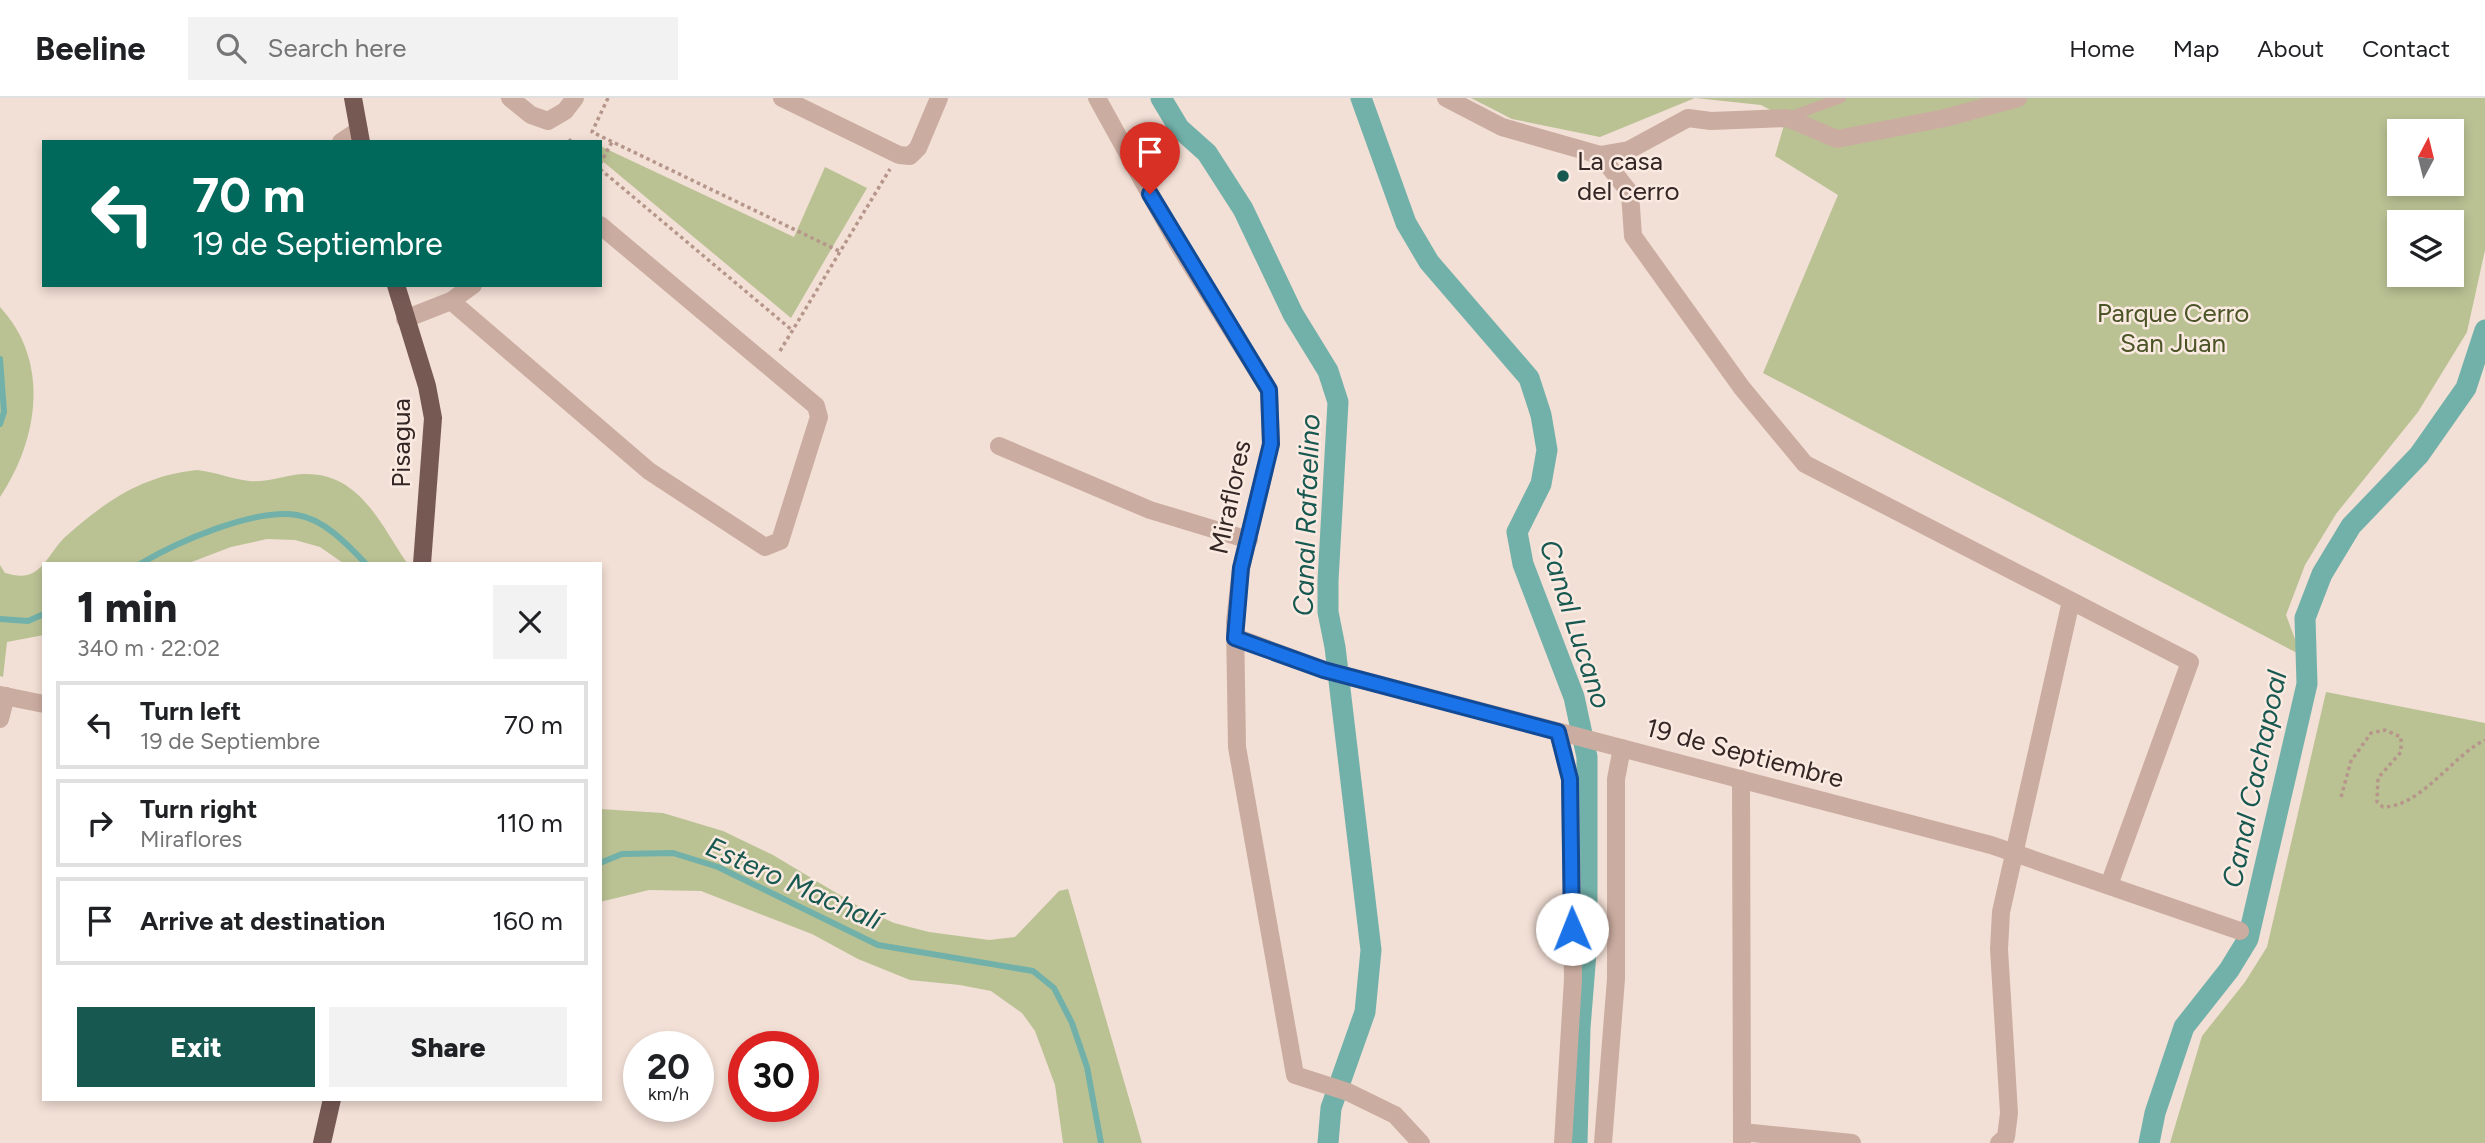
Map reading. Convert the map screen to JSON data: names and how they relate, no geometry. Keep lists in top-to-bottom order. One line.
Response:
{"streets":{"main road":["Pisagua"],"street":["Miraflores","19 de Septiembre"]},"crossings":[["Miraflores","19 de Septiembre"]],"water":["Canal Rafaelino","Canal Lucano","Canal Cachapoal","Estero Machalí"],"parks":["Parque Cerro San Juan"],"places":["La casa del cerro"],"north":"top","page":{"header":"Beeline","search":"Search here","nav":["Home","Map","About","Contact"],"turn":["70 m","19 de Septiembre"],"heading":["1 min","340 m · 22:02"],"list":[{"name":"Turn left","note":"19 de Septiembre","value":"70 m"},{"name":"Turn right","note":"Miraflores","value":"110 m"},{"name":"Arrive at destination","value":"160 m"}],"buttons":["Exit","Share"],"speed":"20 km/h","limit":"30"}}
